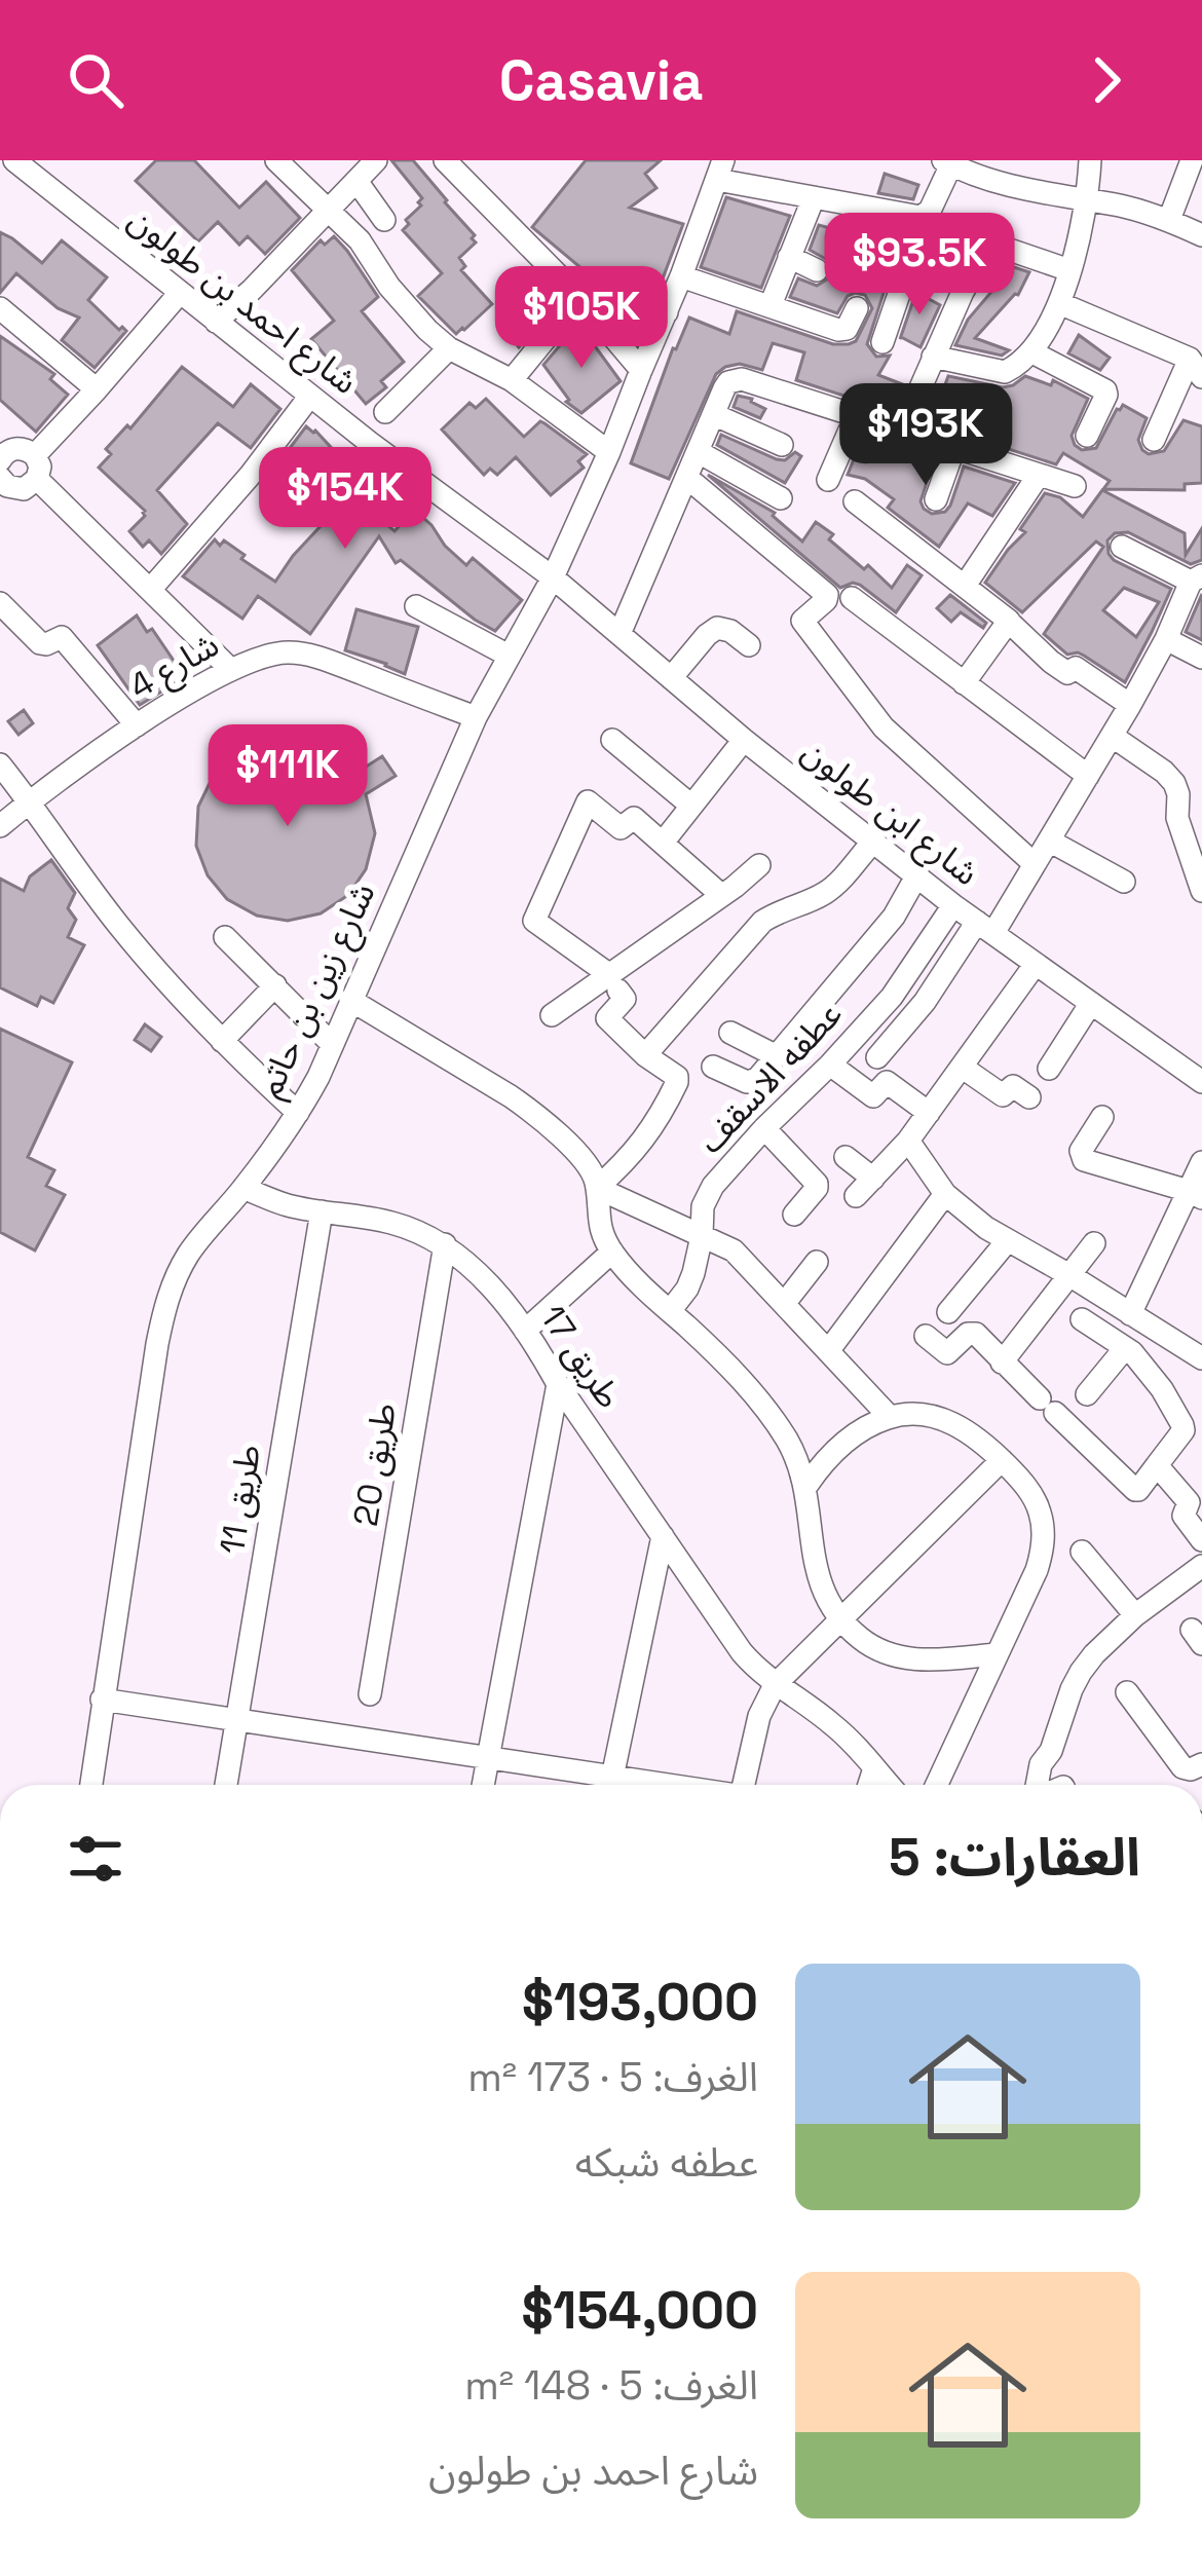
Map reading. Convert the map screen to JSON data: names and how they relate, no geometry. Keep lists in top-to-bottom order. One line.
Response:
{"streets":{"street":["شارع احمد بن طولون","شارع 4","شارع ابن طولون","شارع زين بن حاتم","عطفه الاسقف","طريق 17","طريق 20","طريق 11"]},"crossings":[["شارع احمد بن طولون","شارع ابن طولون"],["شارع احمد بن طولون","شارع زين بن حاتم"],["شارع 4","شارع زين بن حاتم"],["شارع ابن طولون","شارع زين بن حاتم"],["شارع ابن طولون","عطفه الاسقف"],["شارع زين بن حاتم","طريق 17"],["طريق 17","طريق 20"],["طريق 17","طريق 11"]],"page":{"header":"Casavia","price":["$93.5K","$105K","$193K","$154K","$111K"],"heading":"العقارات: 5","list":[{"name":"$193,000","note":"الغرف: 5 · 173 m² · عطفه شبكه"},{"name":"$154,000","note":"الغرف: 5 · 148 m² · شارع احمد بن طولون"}]}}
